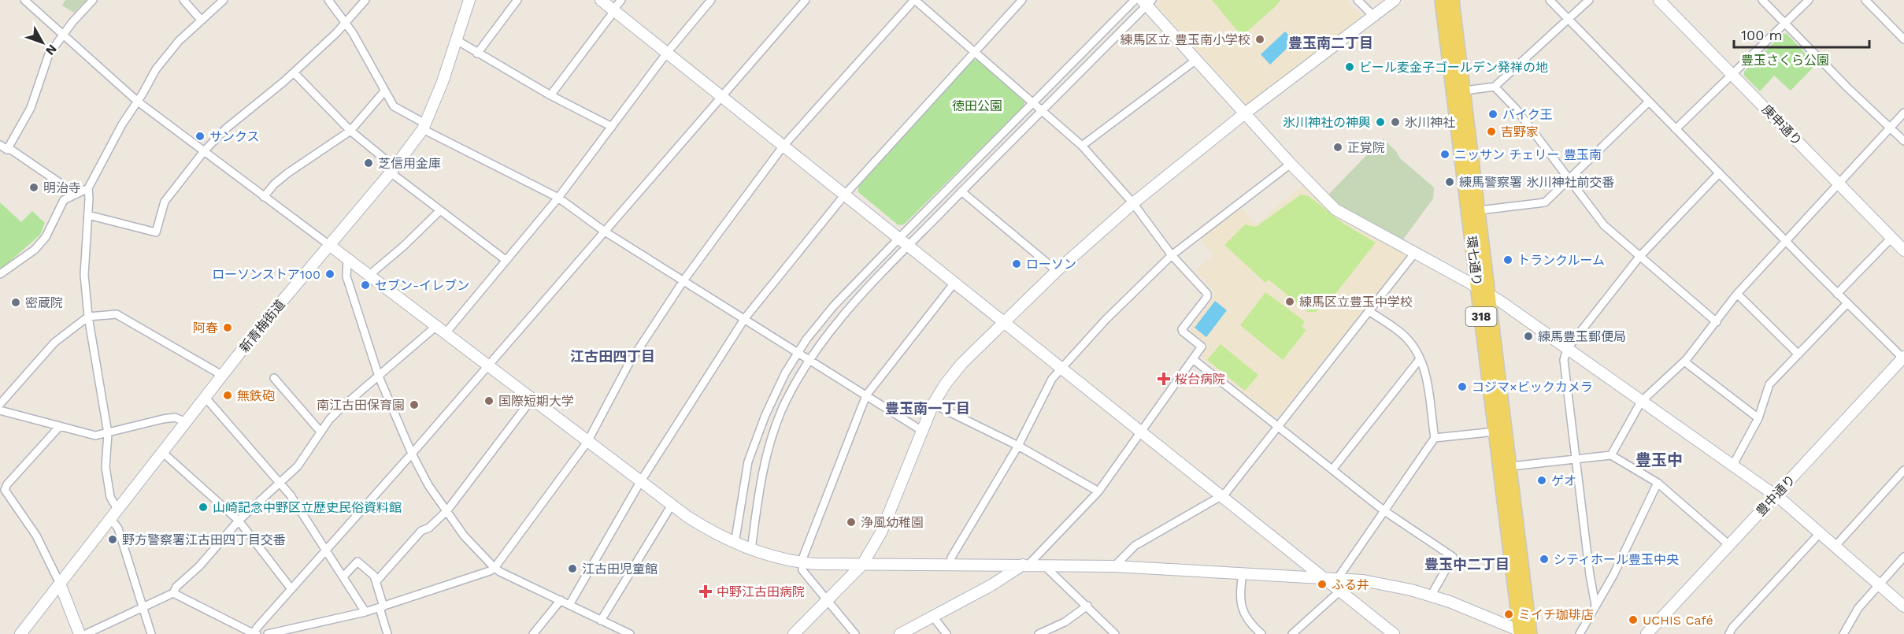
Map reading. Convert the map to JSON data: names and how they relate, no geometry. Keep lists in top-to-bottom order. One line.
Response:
{"streets":{"main road":["環七通り","318"],"street":["庚申通り","新青梅街道","豊中通り"]},"districts":["豊玉南二丁目","江古田四丁目","豊玉南一丁目","豊玉中","豊玉中二丁目"],"parks":["豊玉さくら公園","徳田公園"],"places":{"other":["練馬区立 豊玉南小学校","ビール麦金子ゴールデン発祥の地","バイク王","氷川神社の神輿","氷川神社","吉野家","サンクス","正覚院","ニッサン チェリー 豊玉南","芝信用金庫","練馬警察署 氷川神社前交番","明治寺","トランクルーム","ローソン","ローソンストア100","セブン-イレブン","練馬区立豊玉中学校","密蔵院","阿春","練馬豊玉郵便局","コジマ×ビックカメラ","無鉄砲","国際短期大学","南江古田保育園","ゲオ","山崎記念中野区立歴史民俗資料館","浄風幼稚園","野方警察署江古田四丁目交番","シティホール豊玉中央","江古田児童館","ふる井","ミイチ珈琲店","UCHIS Café"],"health":["桜台病院","中野江古田病院"]},"scale_bar":"100 m","north":"bottom right"}
